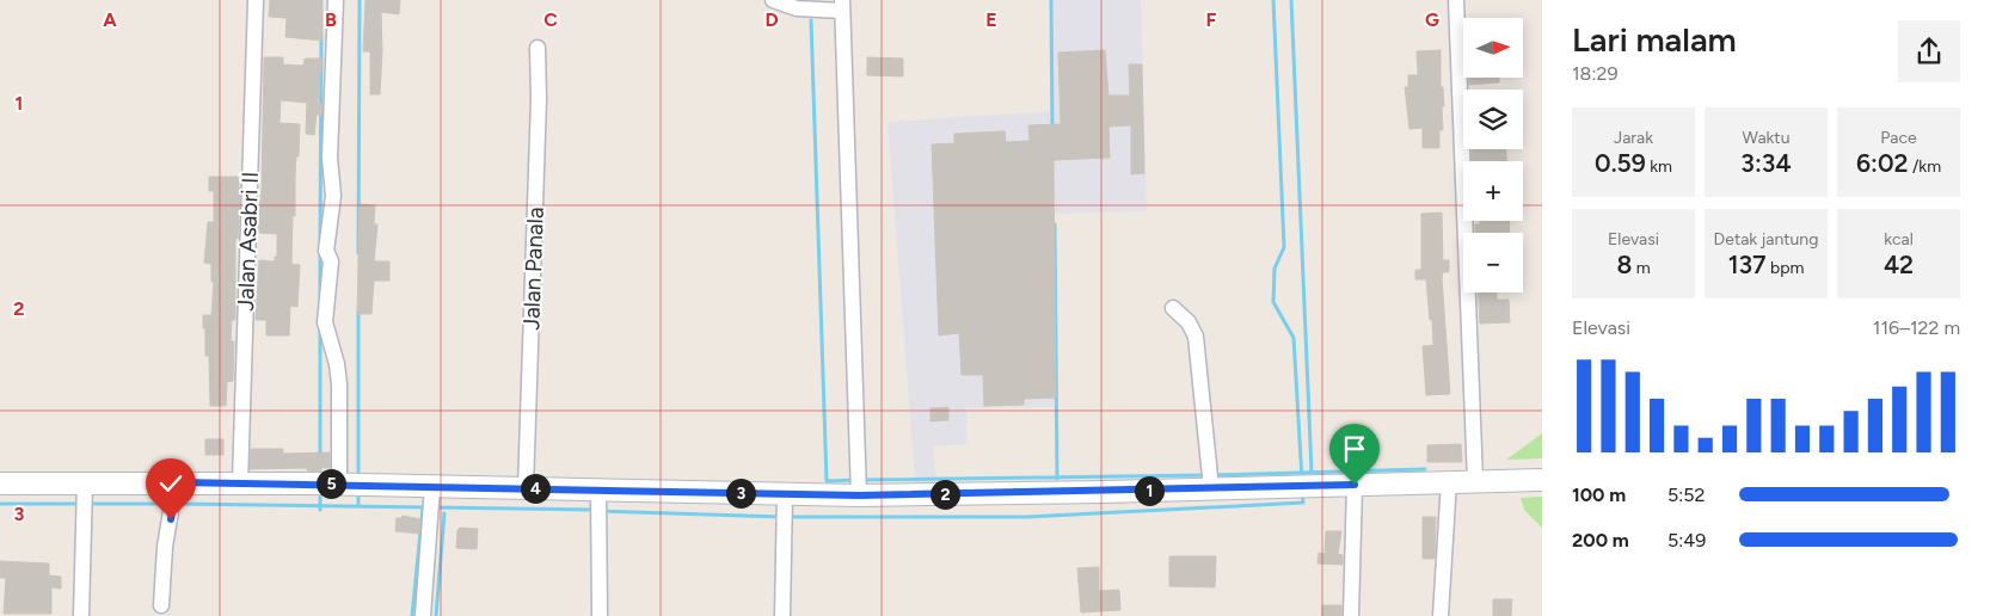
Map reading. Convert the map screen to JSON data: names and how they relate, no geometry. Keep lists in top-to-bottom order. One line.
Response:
{"streets":{"street":["Jalan Asabri II","Jalan Panala"]},"north":"right","page":{"heading":["Lari malam","18:29"],"map_buttons":["+","−"],"stats":[["Jarak","0.59 km"],["Waktu","3:34"],["Pace","6:02 /km"],["Elevasi","8 m"],["Detak jantung","137 bpm"],["kcal","42"]],"chart":["Elevasi","116–122 m"],"pins":["5","4","1","3","2"],"list":[{"name":"100 m","note":"5:52"},{"name":"200 m","note":"5:49"}]},"grid":{"columns":["A","B","C","D","E","F","G"],"rows":["1","2","3"]}}
